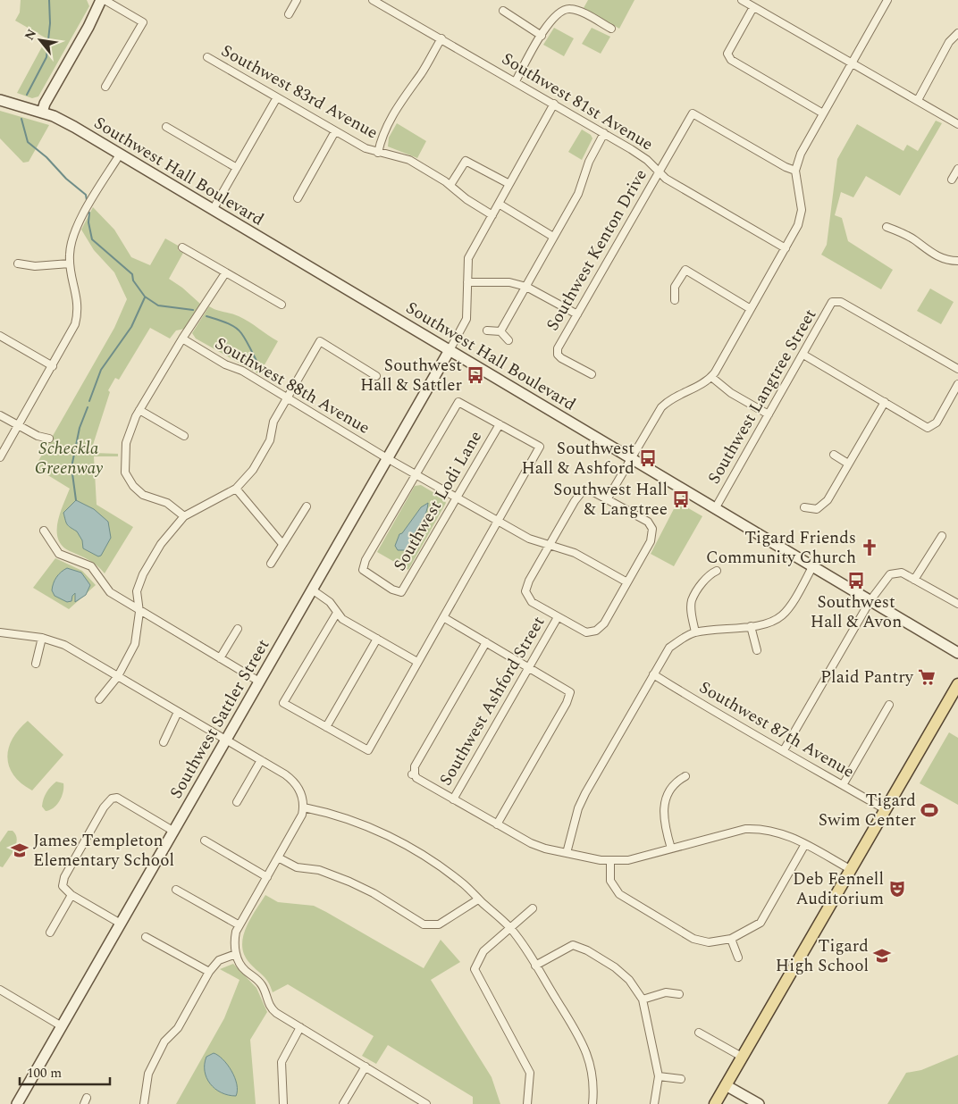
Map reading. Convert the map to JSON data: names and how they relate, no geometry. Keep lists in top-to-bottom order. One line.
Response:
{"streets":{"main road":["Southwest Hall Boulevard","Southwest Sattler Street"],"street":["Southwest 83rd Avenue","Southwest 81st Avenue","Southwest Kenton Drive","Southwest 88th Avenue","Southwest Langtree Street","Southwest Lodi Lane","Southwest Ashford Street","Southwest 87th Avenue"]},"crossings":[["Southwest 81st Avenue","Southwest Kenton Drive"],["Southwest Hall Boulevard","Southwest Langtree Street"],["Southwest Hall Boulevard","Southwest Sattler Street"],["Southwest 88th Avenue","Southwest Lodi Lane"],["Southwest 88th Avenue","Southwest Sattler Street"]],"parks":["Scheckla Greenway"],"places":{"bus stop":["Southwest Hall & Sattler","Southwest Hall & Ashford","Southwest Hall & Langtree","Southwest Hall & Avon"],"church":["Tigard Friends Community Church"],"supermarket":["Plaid Pantry"],"sports":["Tigard Swim Center"],"school or university":["James Templeton Elementary School","Tigard High School"],"theatre":["Deb Fennell Auditorium"]},"scale_bar":"100 m","north":"top left"}
